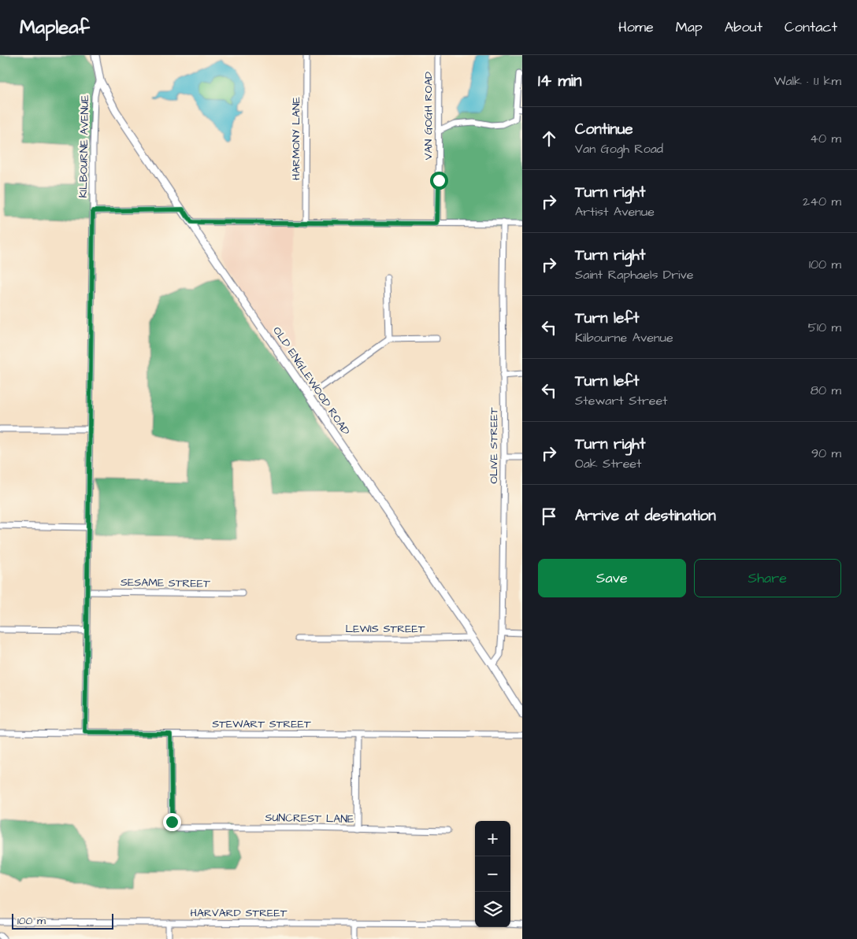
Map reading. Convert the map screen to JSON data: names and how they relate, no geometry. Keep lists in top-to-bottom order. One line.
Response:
{"streets":{"street":["VAN GOGH ROAD","HARMONY LANE","KILBOURNE AVENUE","OLD ENGLEWOOD ROAD","OLIVE STREET","SESAME STREET","LEWIS STREET","STEWART STREET","SUNCREST LANE","HARVARD STREET"]},"crossings":[["KILBOURNE AVENUE","OLD ENGLEWOOD ROAD"],["KILBOURNE AVENUE","SESAME STREET"],["KILBOURNE AVENUE","STEWART STREET"],["OLD ENGLEWOOD ROAD","OLIVE STREET"],["OLD ENGLEWOOD ROAD","LEWIS STREET"],["STEWART STREET","SUNCREST LANE"]],"scale_bar":"100 m","page":{"header":"Mapleaf","nav":["Home","Map","About","Contact"],"heading":["14 min","Walk · 1.1 km"],"list":[["Continue","Van Gogh Road","40 m"],["Turn right","Artist Avenue","240 m"],["Turn right","Saint Raphaels Drive","100 m"],["Turn left","Kilbourne Avenue","510 m"],["Turn left","Stewart Street","80 m"],["Turn right","Oak Street","90 m"],"Arrive at destination"],"buttons":["Save","Share"],"map_buttons":["+","−"],"scale":"100 m"}}
